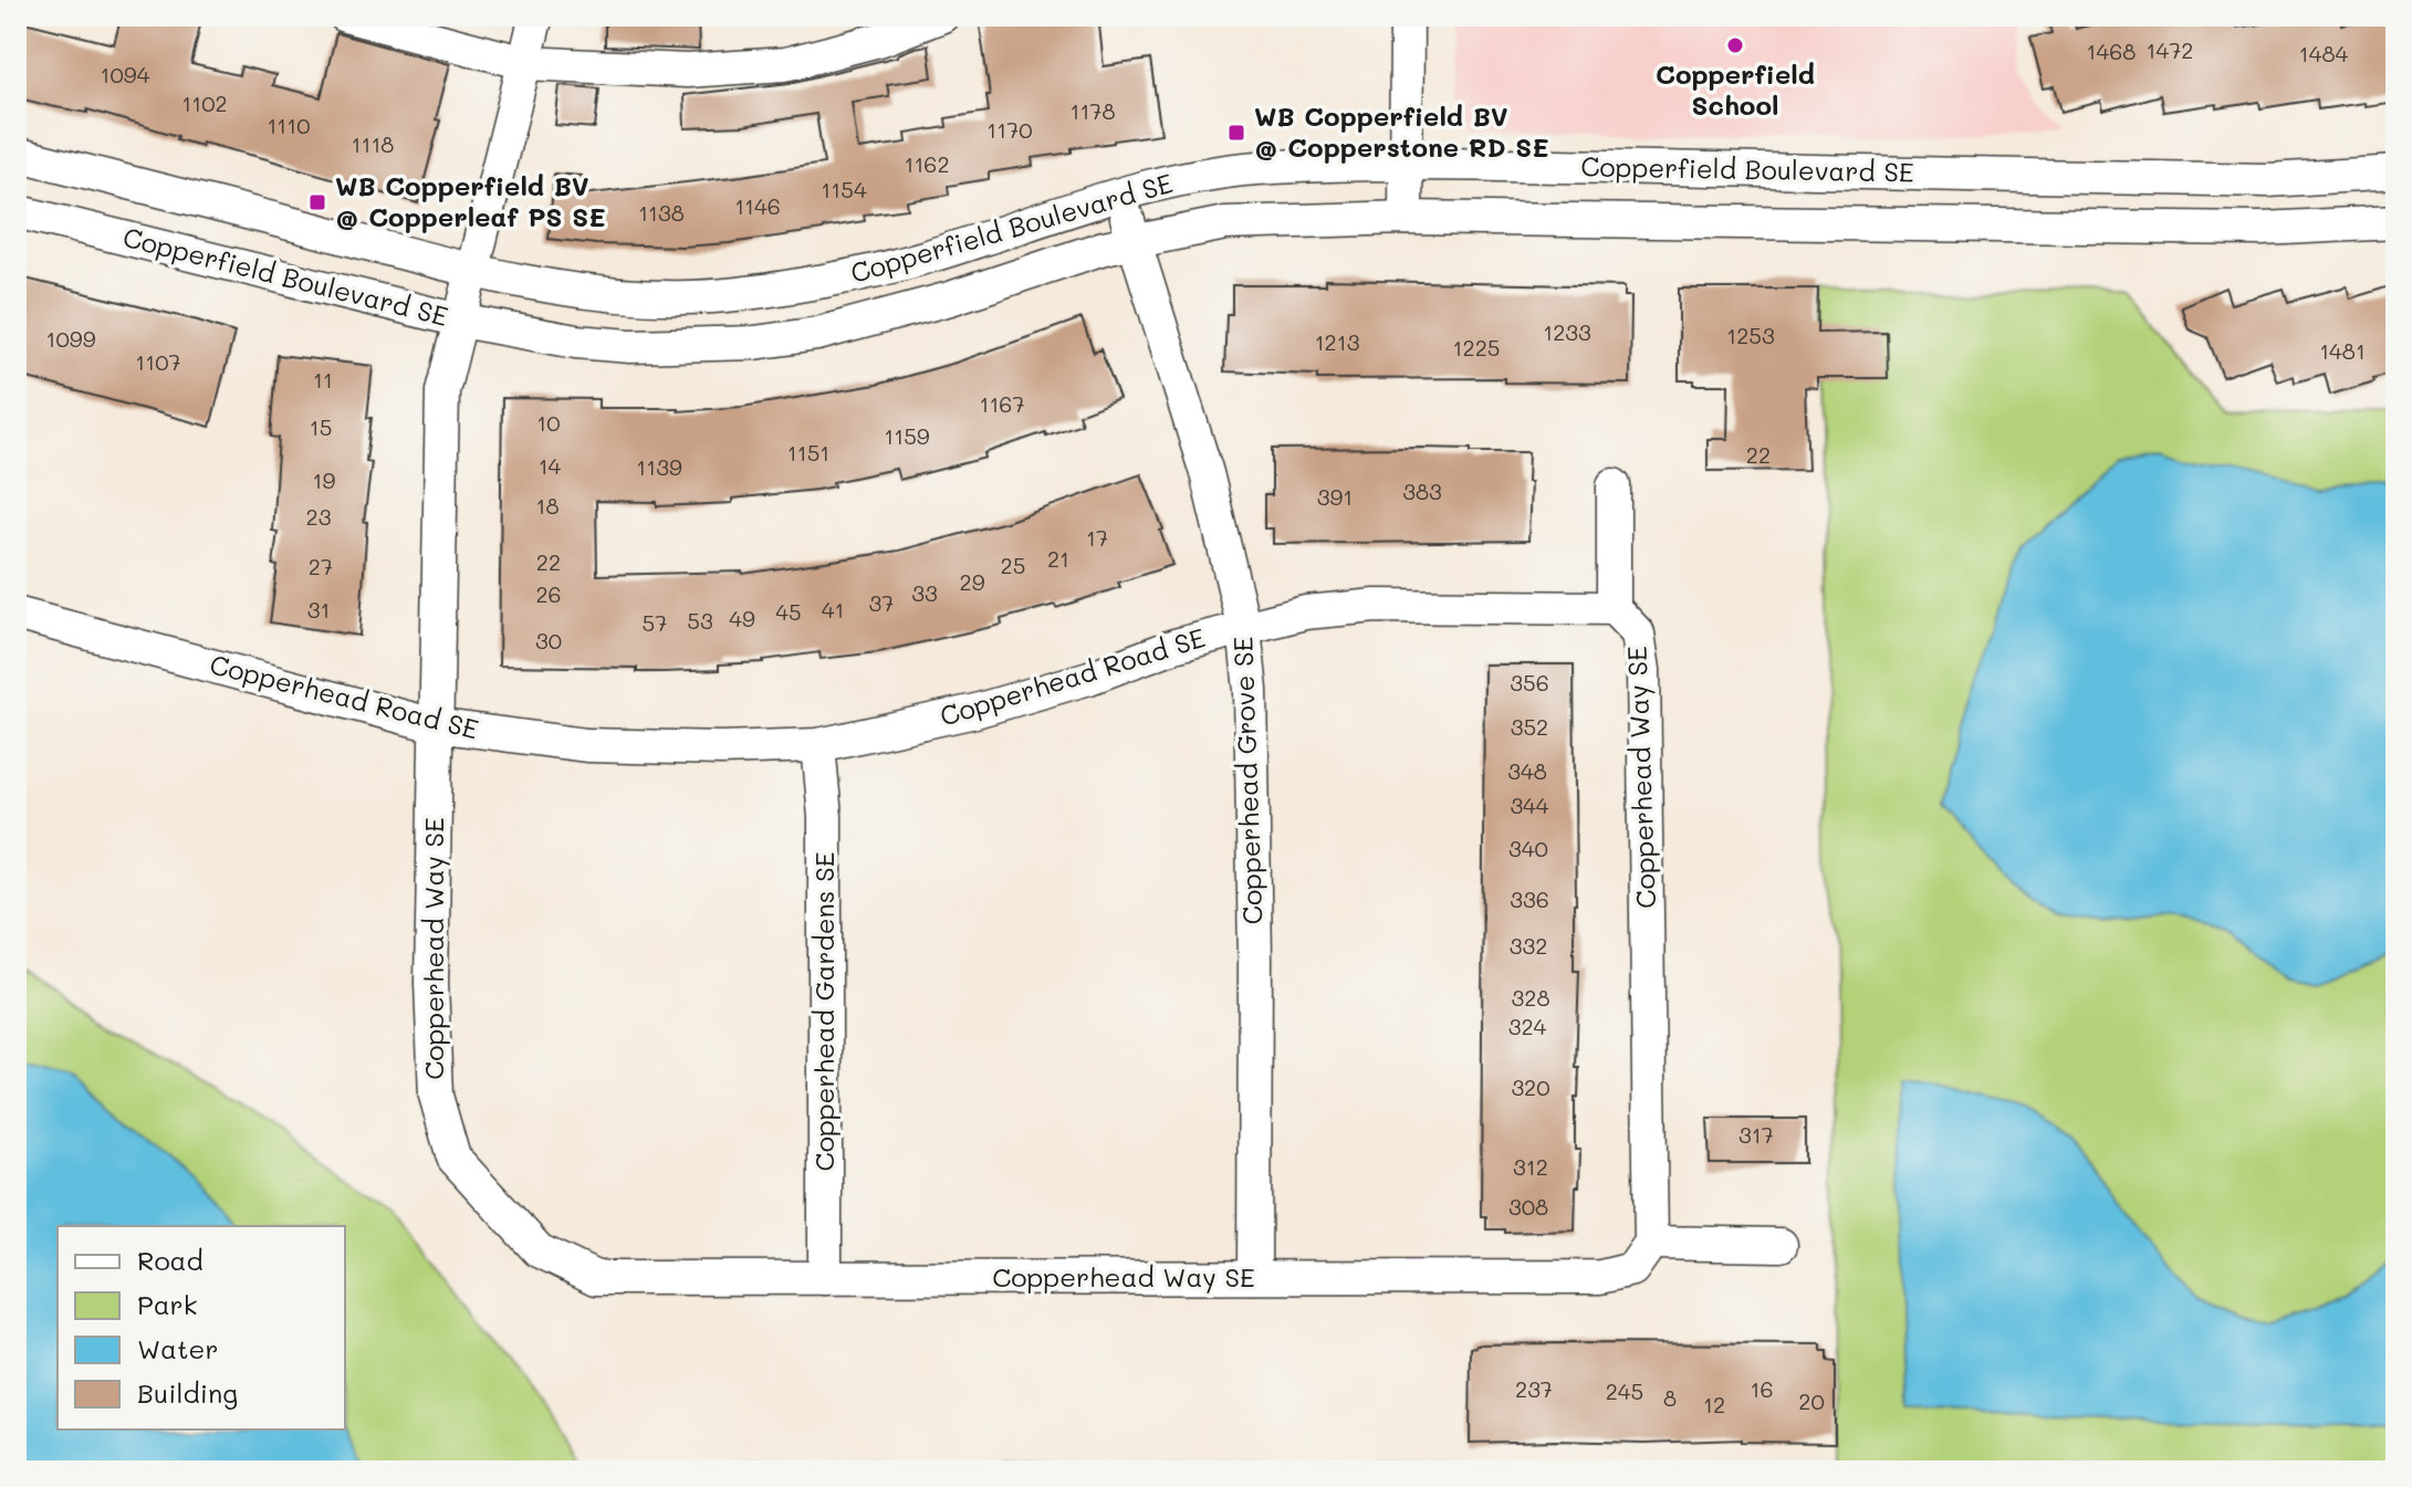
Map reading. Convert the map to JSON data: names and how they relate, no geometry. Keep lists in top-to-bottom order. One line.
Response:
{"streets":{"street":["Copperfield Boulevard SE","Copperhead Road SE","Copperhead Way SE","Copperhead Grove SE","Copperhead Gardens SE"]},"crossings":[["Copperfield Boulevard SE","Copperhead Way SE"],["Copperfield Boulevard SE","Copperhead Grove SE"],["Copperhead Road SE","Copperhead Way SE"],["Copperhead Road SE","Copperhead Grove SE"],["Copperhead Road SE","Copperhead Gardens SE"],["Copperhead Way SE","Copperhead Grove SE"],["Copperhead Way SE","Copperhead Gardens SE"]],"places":{"other":["Copperfield School"],"transit":["WB Copperfield BV @ Copperstone RD SE","WB Copperfield BV @ Copperleaf PS SE"]},"house_numbers":["1472","1468","1484","1094","1102","1178","1110","1170","1118","1162","1154","1146","1138","1233","1253","1099","1213","1225","1481","1107","11","1167","10","15","1159","1151","22","14","1139","19","383","391","18","23","17","21","22","25","27","29","33","26","37","31","41","45","49","53","57","30","356","352","348","344","340","336","332","328","324","320","317","312","308","237","16","245","8","20","12"],"legend":["Road","Park","Water","Building"]}
